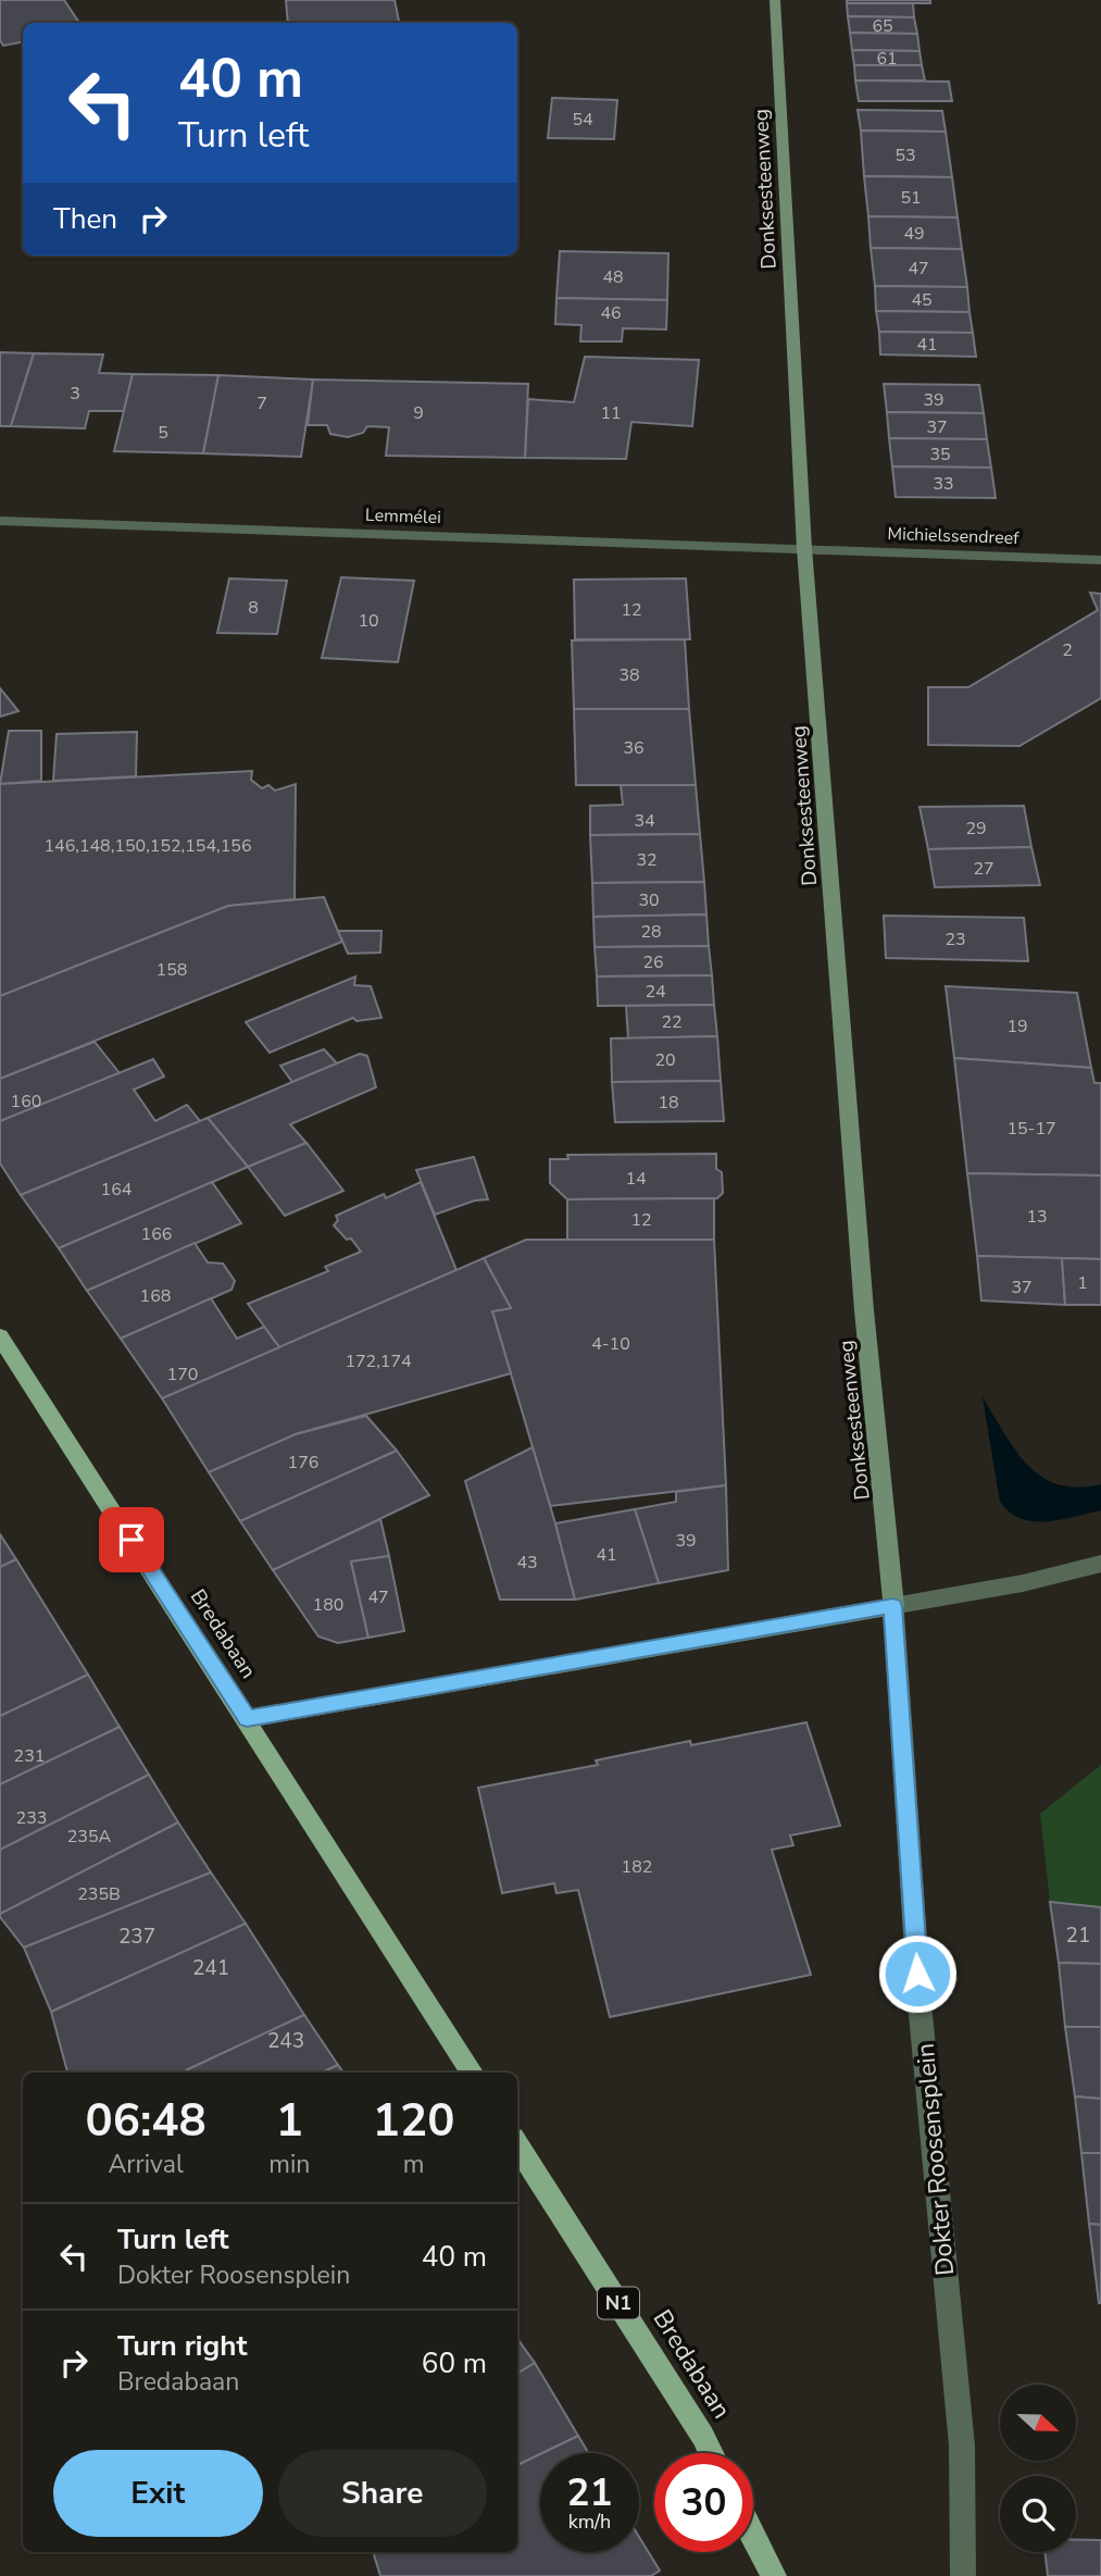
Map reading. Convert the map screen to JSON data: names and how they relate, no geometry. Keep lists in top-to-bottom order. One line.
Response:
{"streets":{"main road":["Bredabaan","N1"],"street":["Donksesteenweg","Lemmélei","Michielssendreef","Dokter Roosensplein"]},"crossings":[["Donksesteenweg","Lemmélei"],["Donksesteenweg","Michielssendreef"],["Donksesteenweg","Dokter Roosensplein"],["Lemmélei","Michielssendreef"]],"house_numbers":["65","61","54","53","51","49","47","48","45","46","41","3","39","7","9","11","37","5","35","33","8","12","10","2","38","36","34","29","146,148,150,152,154,156","32","27","30","28","23","26","158","24","22","19","20","160","18","15-17","14","164","13","12","166","1","37","168","4-10","172,174","170","176","39","41","43","47","180","231","233","235A","182","235B","21","237","241","243"],"north":"right","page":{"turn":["40 m","Turn left"],"then":"Then","eta":["06:48","Arrival","1","min","120","m"],"list":[{"name":"Turn left","note":"Dokter Roosensplein","value":"40 m"},{"name":"Turn right","note":"Bredabaan","value":"60 m"}],"buttons":["Exit","Share"],"speed":"21 km/h","limit":"30"}}
